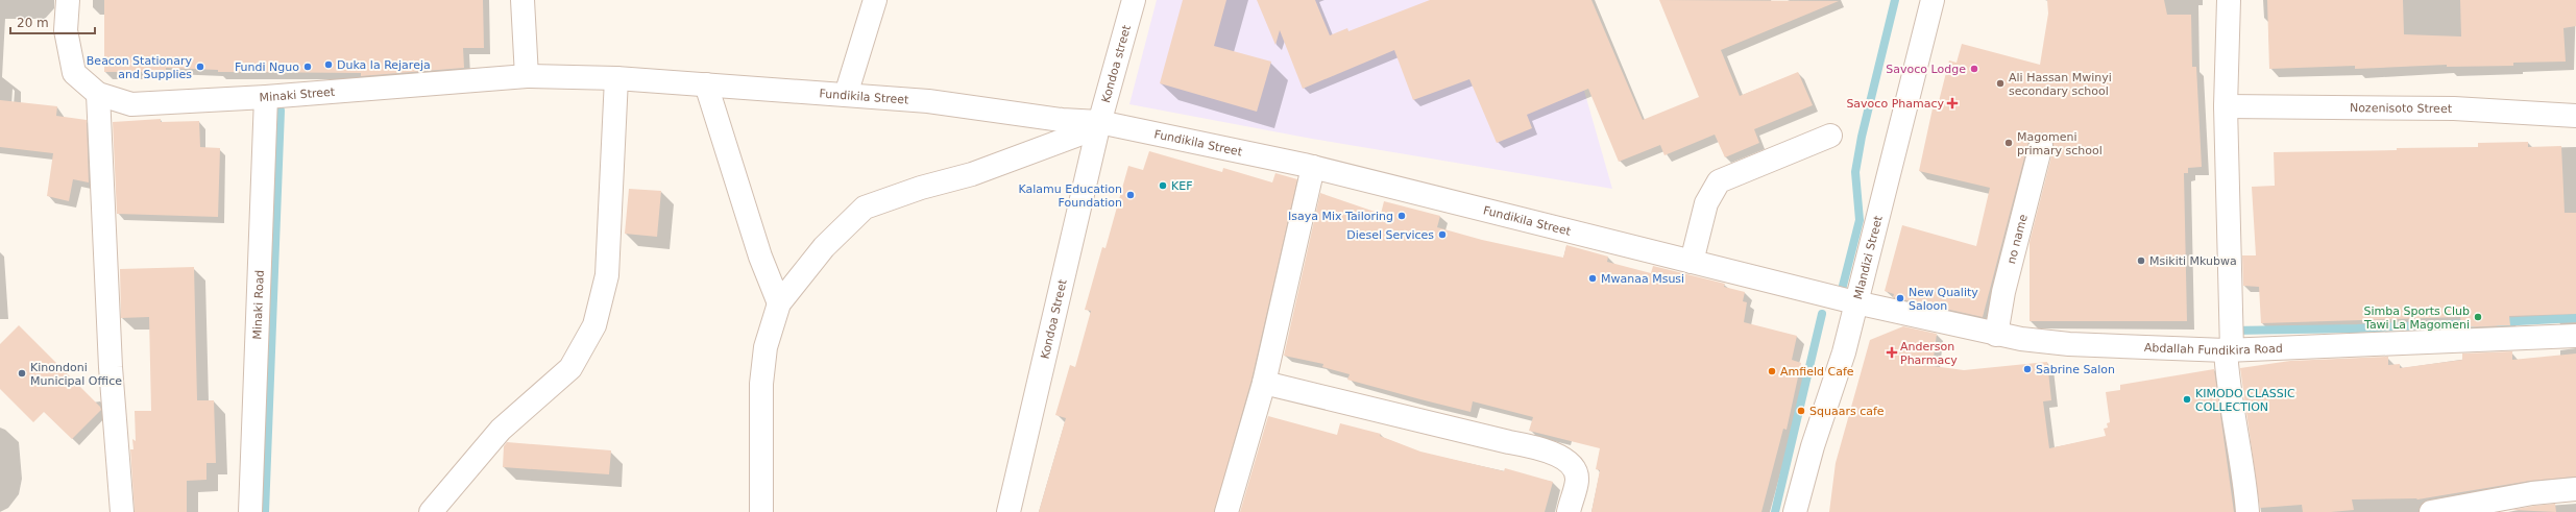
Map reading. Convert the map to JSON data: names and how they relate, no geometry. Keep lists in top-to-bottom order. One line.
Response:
{"streets":{"street":["Kondoa street","Minaki Street","Fundikila Street","Nozenisoto Street","no name","Mlandizi Street","Minaki Road","Kondoa Street","Abdallah Fundikira Road"]},"crossings":[["Kondoa street","Fundikila Street"],["Kondoa street","Kondoa Street"],["Minaki Street","Fundikila Street"],["Minaki Street","Minaki Road"],["Fundikila Street","Mlandizi Street"],["Fundikila Street","Kondoa Street"],["Fundikila Street","Abdallah Fundikira Road"],["no name","Abdallah Fundikira Road"],["Mlandizi Street","Abdallah Fundikira Road"]],"places":{"other":["Duka la Rejareja","Beacon Stationary and Supplies","Fundi Nguo","Savoco Lodge","Ali Hassan Mwinyi secondary school","Magomeni primary school","KEF","Kalamu Education Foundation","Isaya Mix Tailoring","Diesel Services","Msikiti Mkubwa","Mwanaa Msusi","New Quality Saloon","Simba Sports Club Tawi La Magomeni","Sabrine Salon","Amfield Cafe","Kinondoni Municipal Office","KIMODO CLASSIC COLLECTION","Squaars cafe"],"health":["Savoco Phamacy","Anderson Pharmacy"]},"scale_bar":"20 m"}
